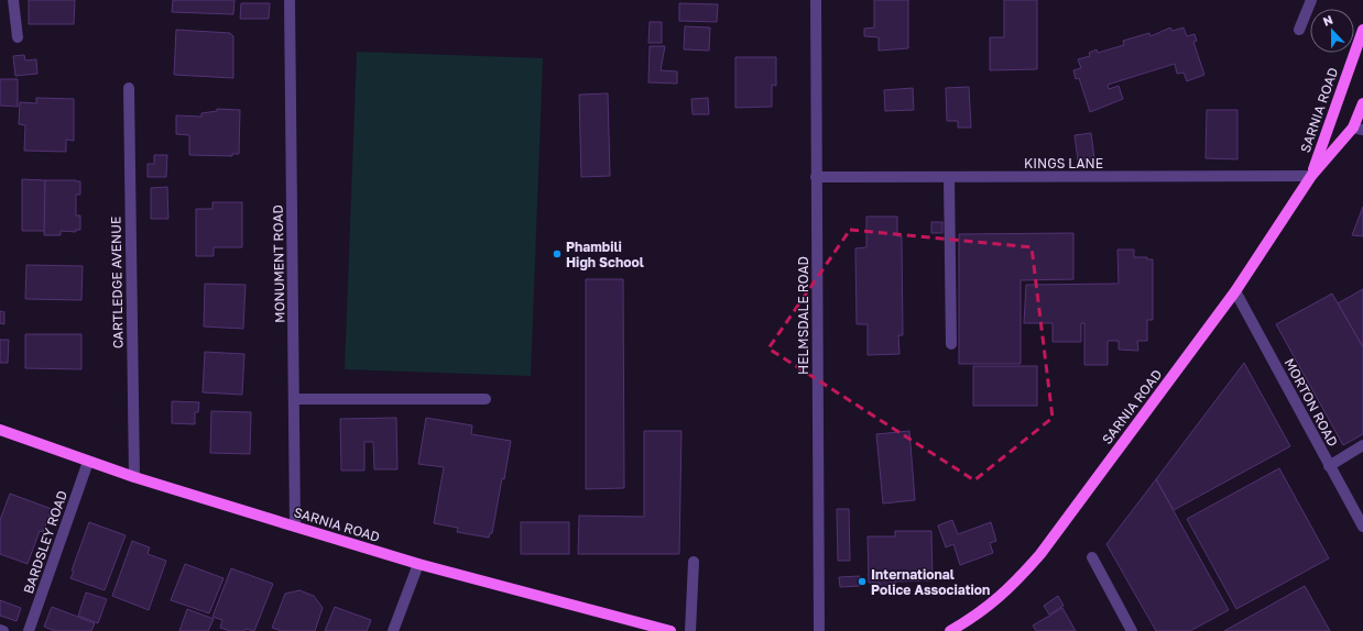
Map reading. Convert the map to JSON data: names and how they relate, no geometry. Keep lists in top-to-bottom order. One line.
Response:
{"streets":{"main road":["SARNIA ROAD"],"street":["KINGS LANE","MONUMENT ROAD","CARTLEDGE AVENUE","HELMSDALE ROAD","MORTON ROAD","BARDSLEY ROAD"]},"crossings":[["SARNIA ROAD","KINGS LANE"],["SARNIA ROAD","MONUMENT ROAD"],["SARNIA ROAD","CARTLEDGE AVENUE"],["SARNIA ROAD","MORTON ROAD"],["SARNIA ROAD","BARDSLEY ROAD"],["KINGS LANE","HELMSDALE ROAD"]],"places":["Phambili High School","International Police Association"],"north":"top"}
